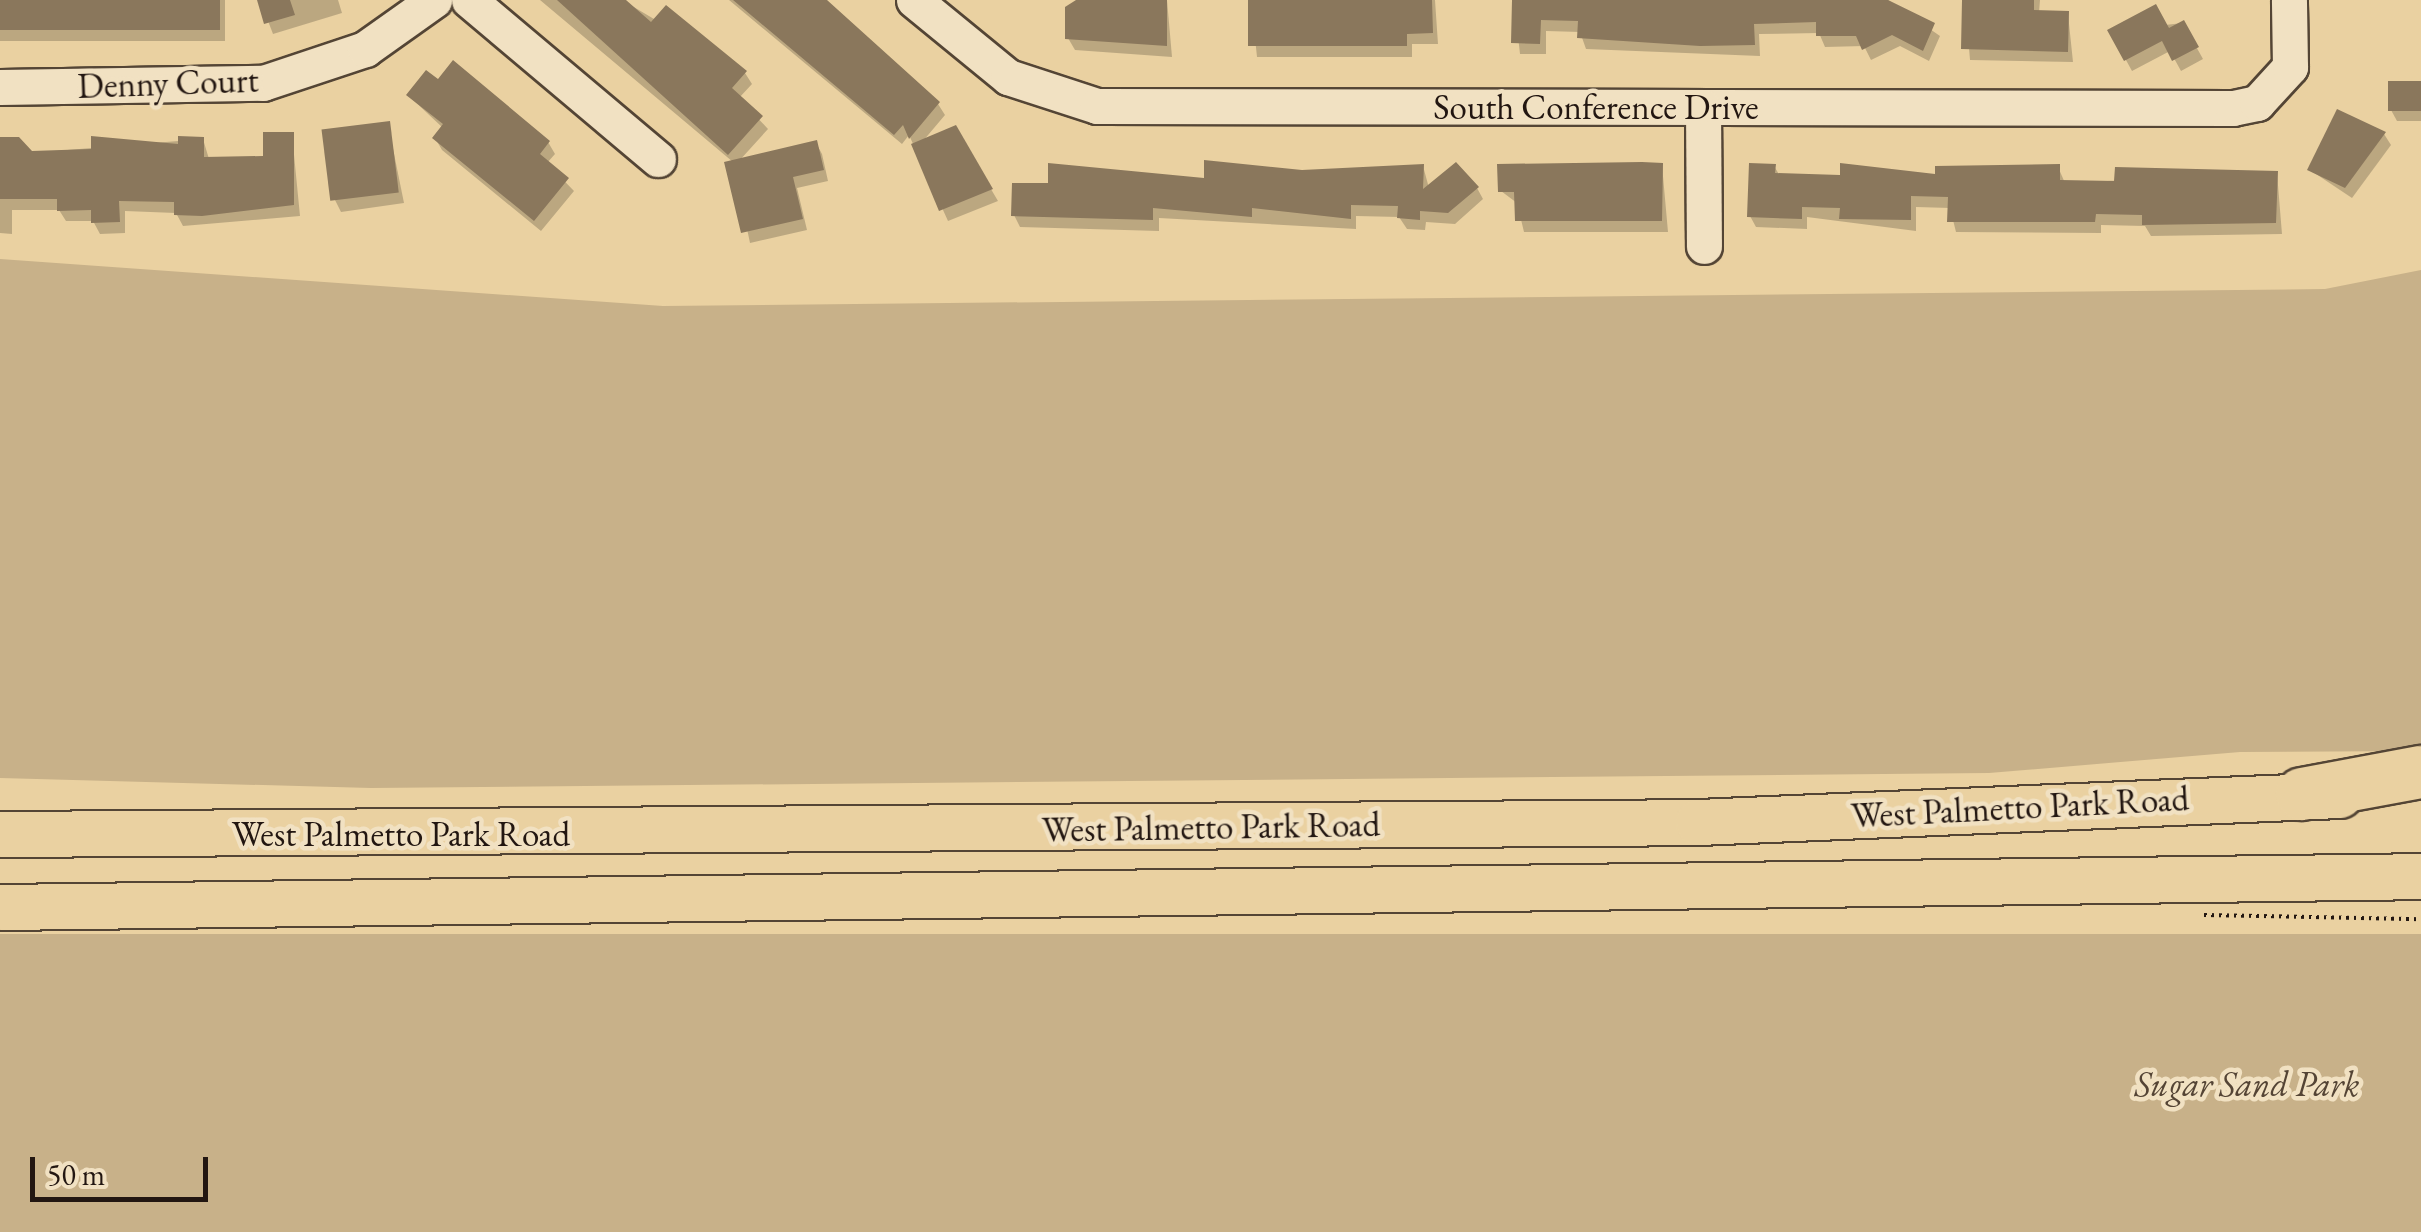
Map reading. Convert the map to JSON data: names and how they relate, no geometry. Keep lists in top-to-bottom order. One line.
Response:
{"streets":{"main road":["West Palmetto Park Road"],"street":["Denny Court","South Conference Drive"]},"parks":["Sugar Sand Park"],"scale_bar":"50 m"}
